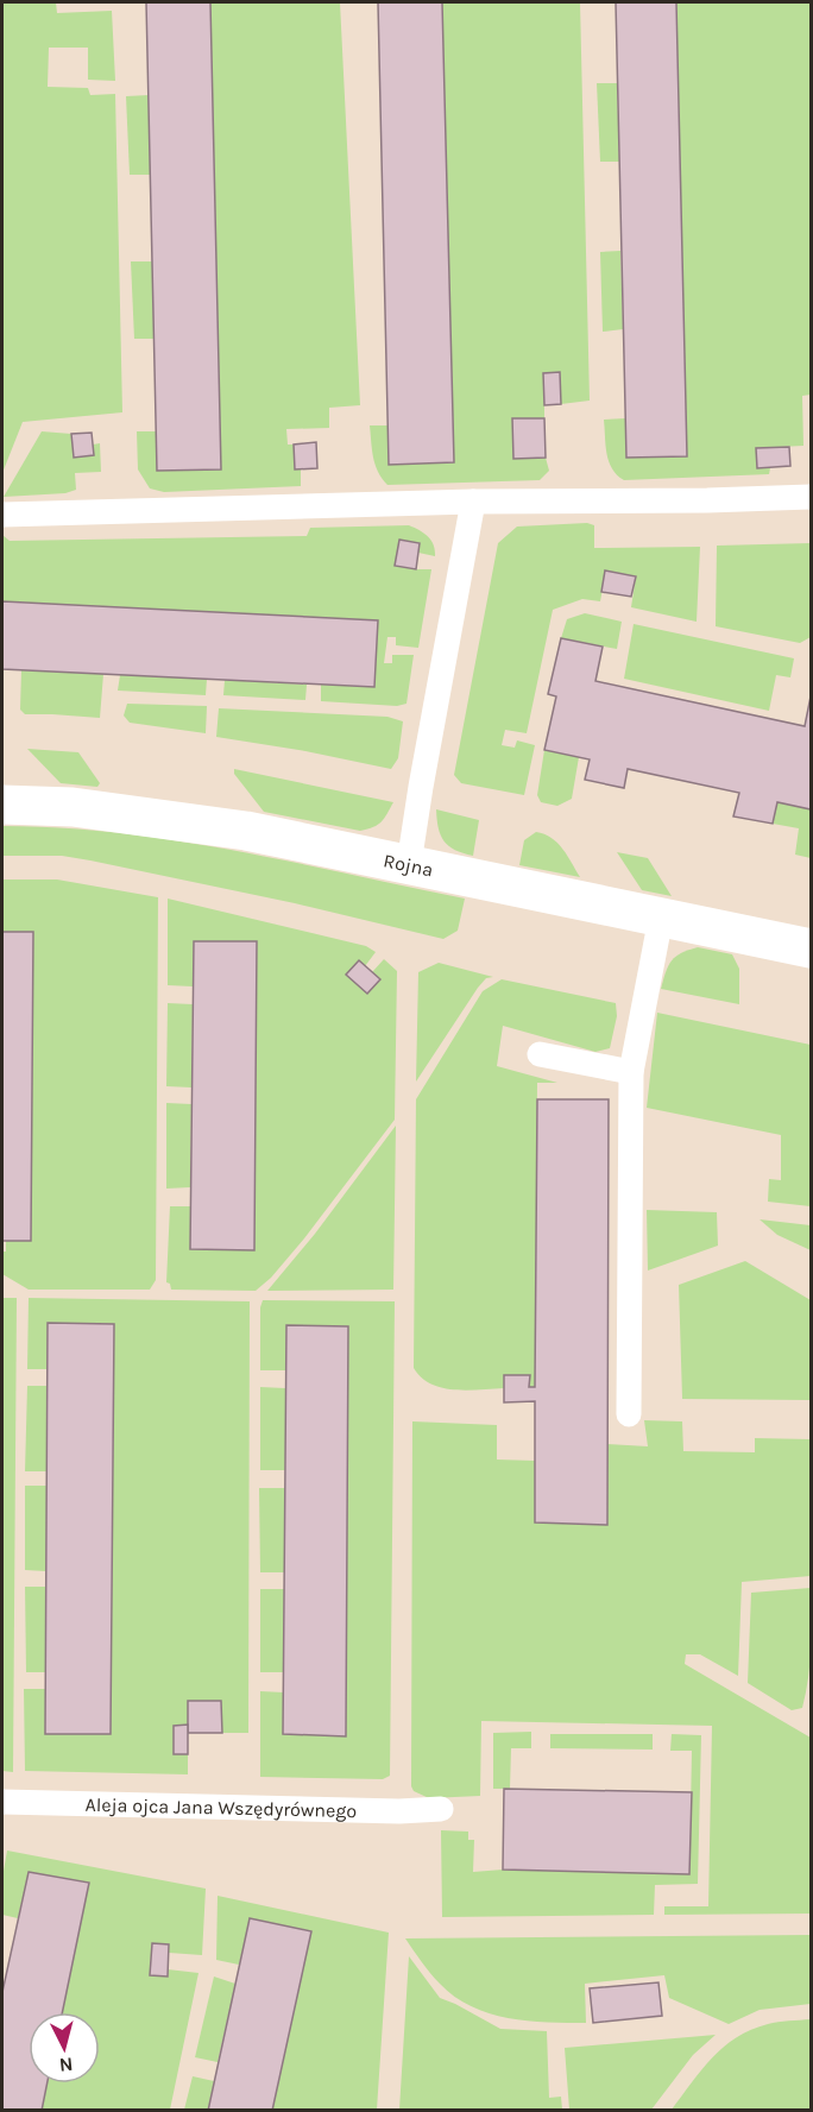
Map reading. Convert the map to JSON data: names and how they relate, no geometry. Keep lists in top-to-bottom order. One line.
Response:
{"streets":{"street":["Rojna"],"lane":["Aleja ojca Jana Wszędyrównego"]},"north":"bottom"}
